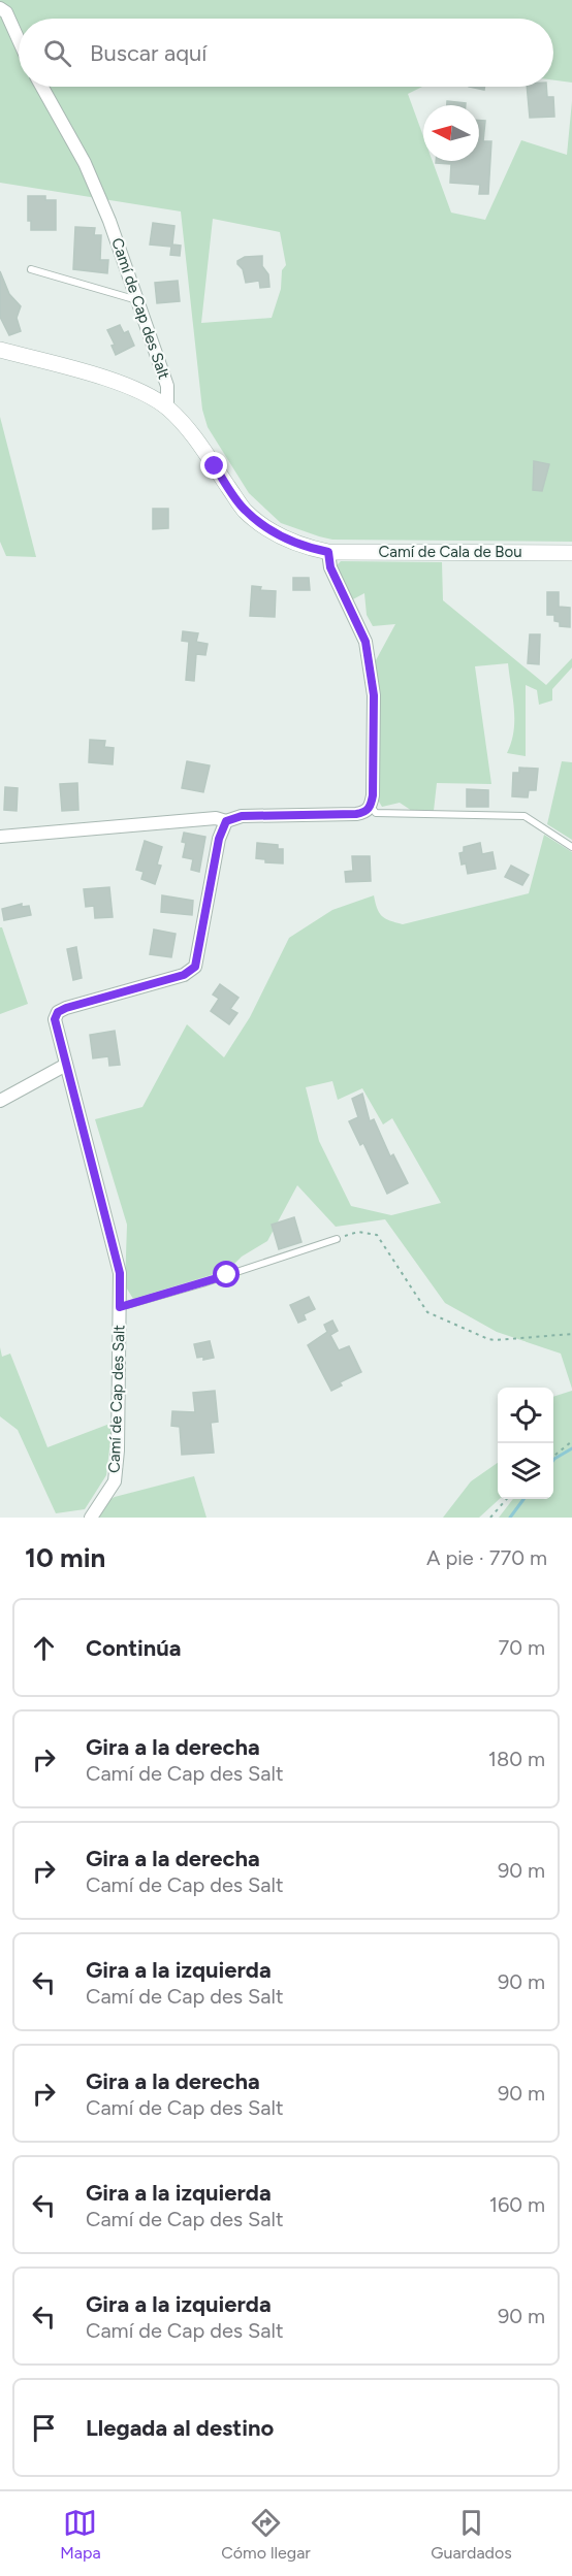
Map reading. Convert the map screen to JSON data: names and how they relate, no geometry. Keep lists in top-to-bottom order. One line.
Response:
{"streets":{"street":["Camí de Cap des Salt","Camí de Cala de Bou"]},"north":"left","page":{"search":"Buscar aquí","heading":["10 min","A pie · 770 m"],"list":[["Continúa","70 m"],["Gira a la derecha","Camí de Cap des Salt","180 m"],["Gira a la derecha","Camí de Cap des Salt","90 m"],["Gira a la izquierda","Camí de Cap des Salt","90 m"],["Gira a la derecha","Camí de Cap des Salt","90 m"],["Gira a la izquierda","Camí de Cap des Salt","160 m"],["Gira a la izquierda","Camí de Cap des Salt","90 m"],"Llegada al destino"],"nav":["Mapa","Cómo llegar","Guardados"]}}
